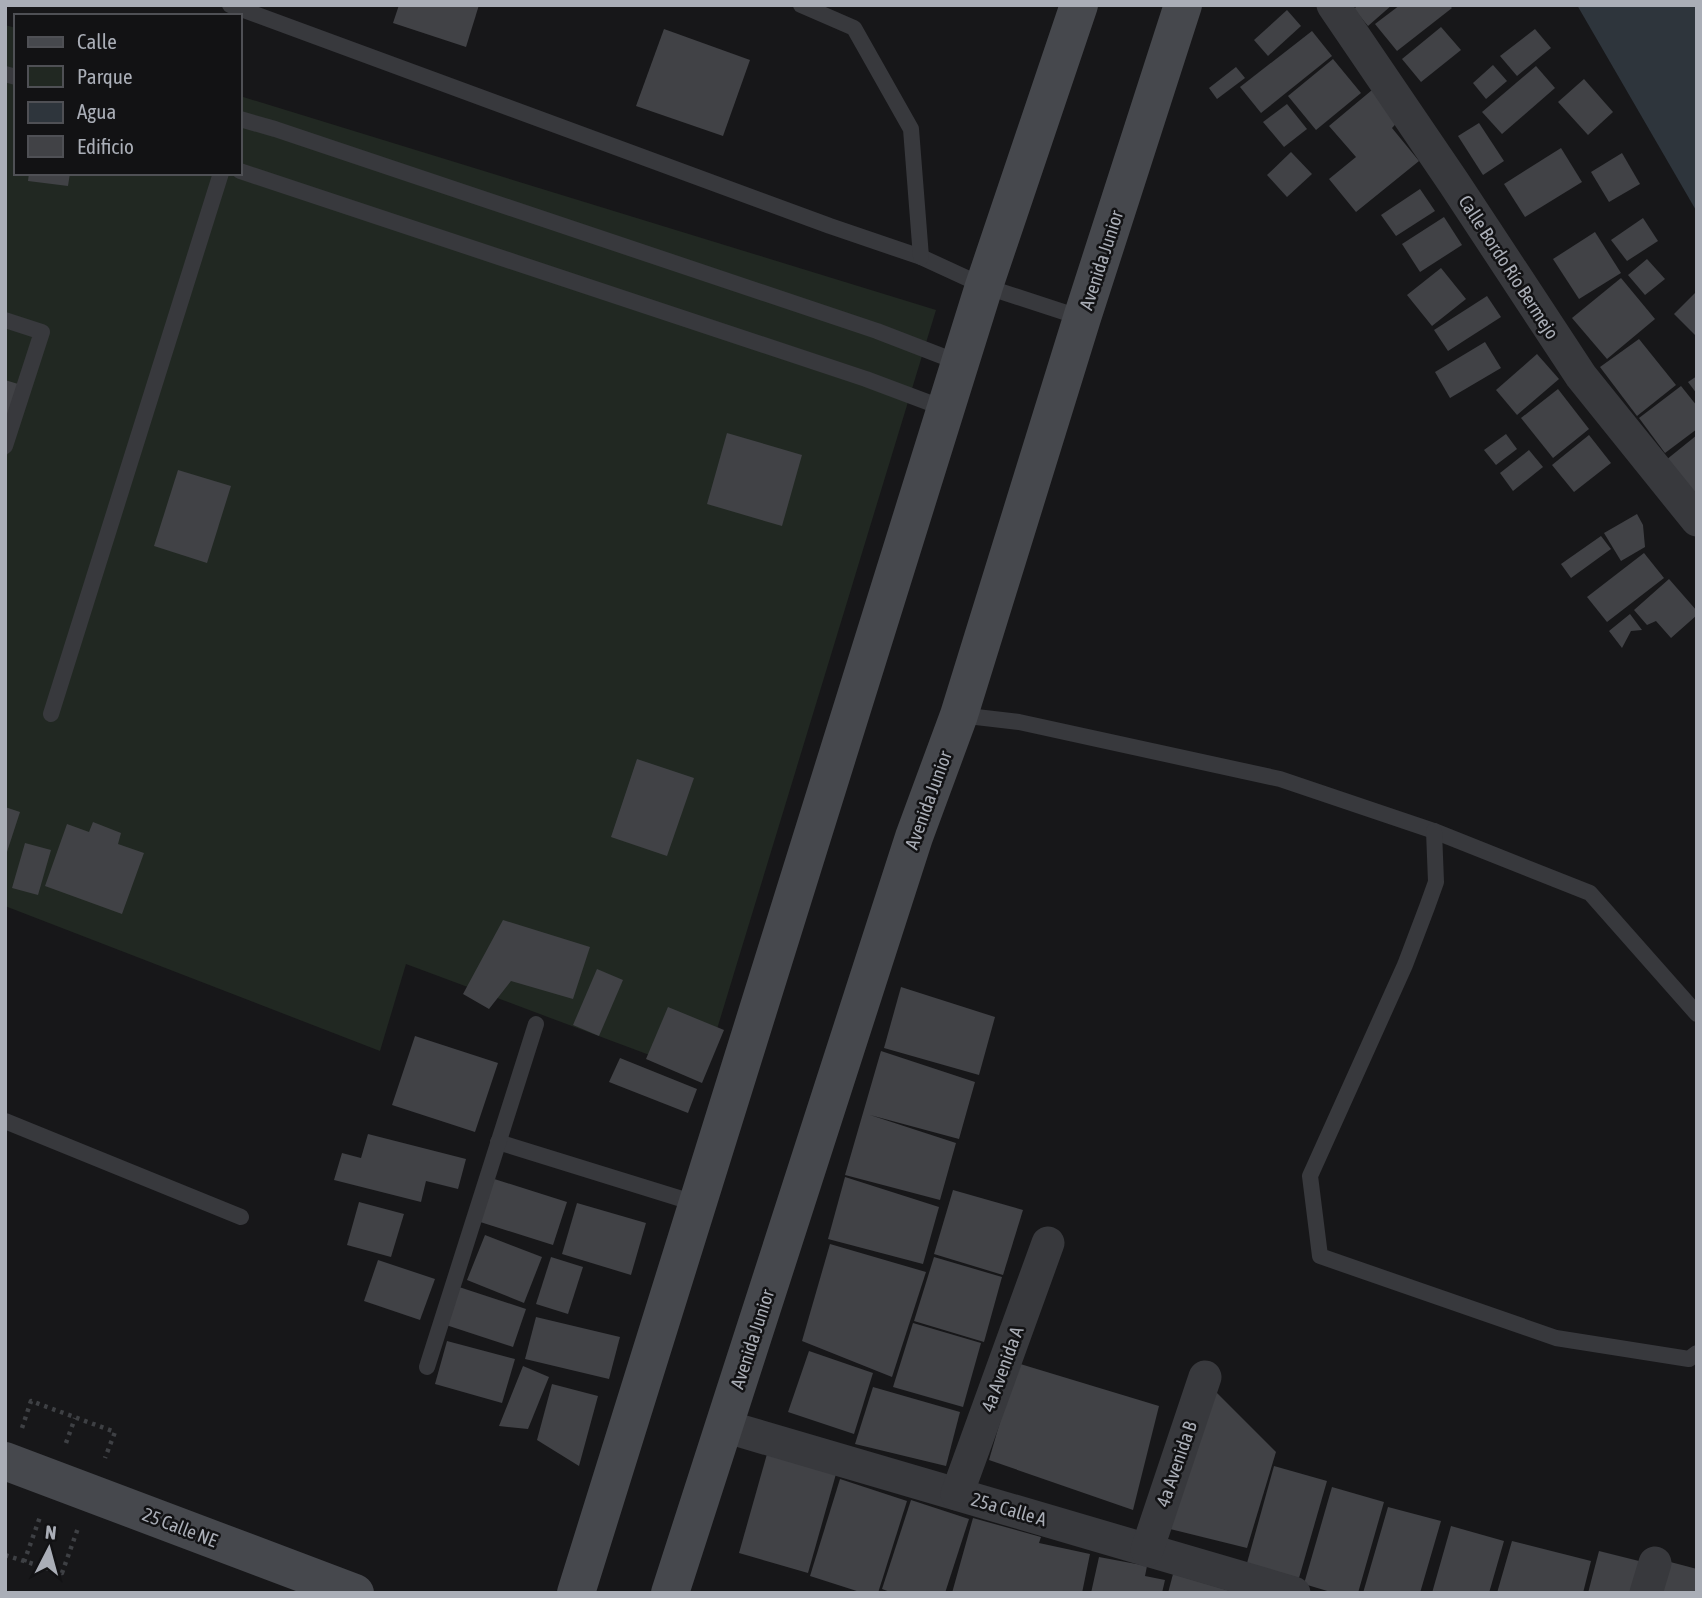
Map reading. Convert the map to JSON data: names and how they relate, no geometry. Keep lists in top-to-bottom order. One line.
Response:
{"streets":{"main road":["Avenida Junior","25 Calle NE"],"street":["Calle Bordo Río Bermejo","4a Avenida A","4a Avenida B","25a Calle A"]},"crossings":[["Avenida Junior","25a Calle A"],["4a Avenida A","25a Calle A"],["4a Avenida B","25a Calle A"]],"legend":["Calle","Parque","Agua","Edificio"],"north":"top"}
